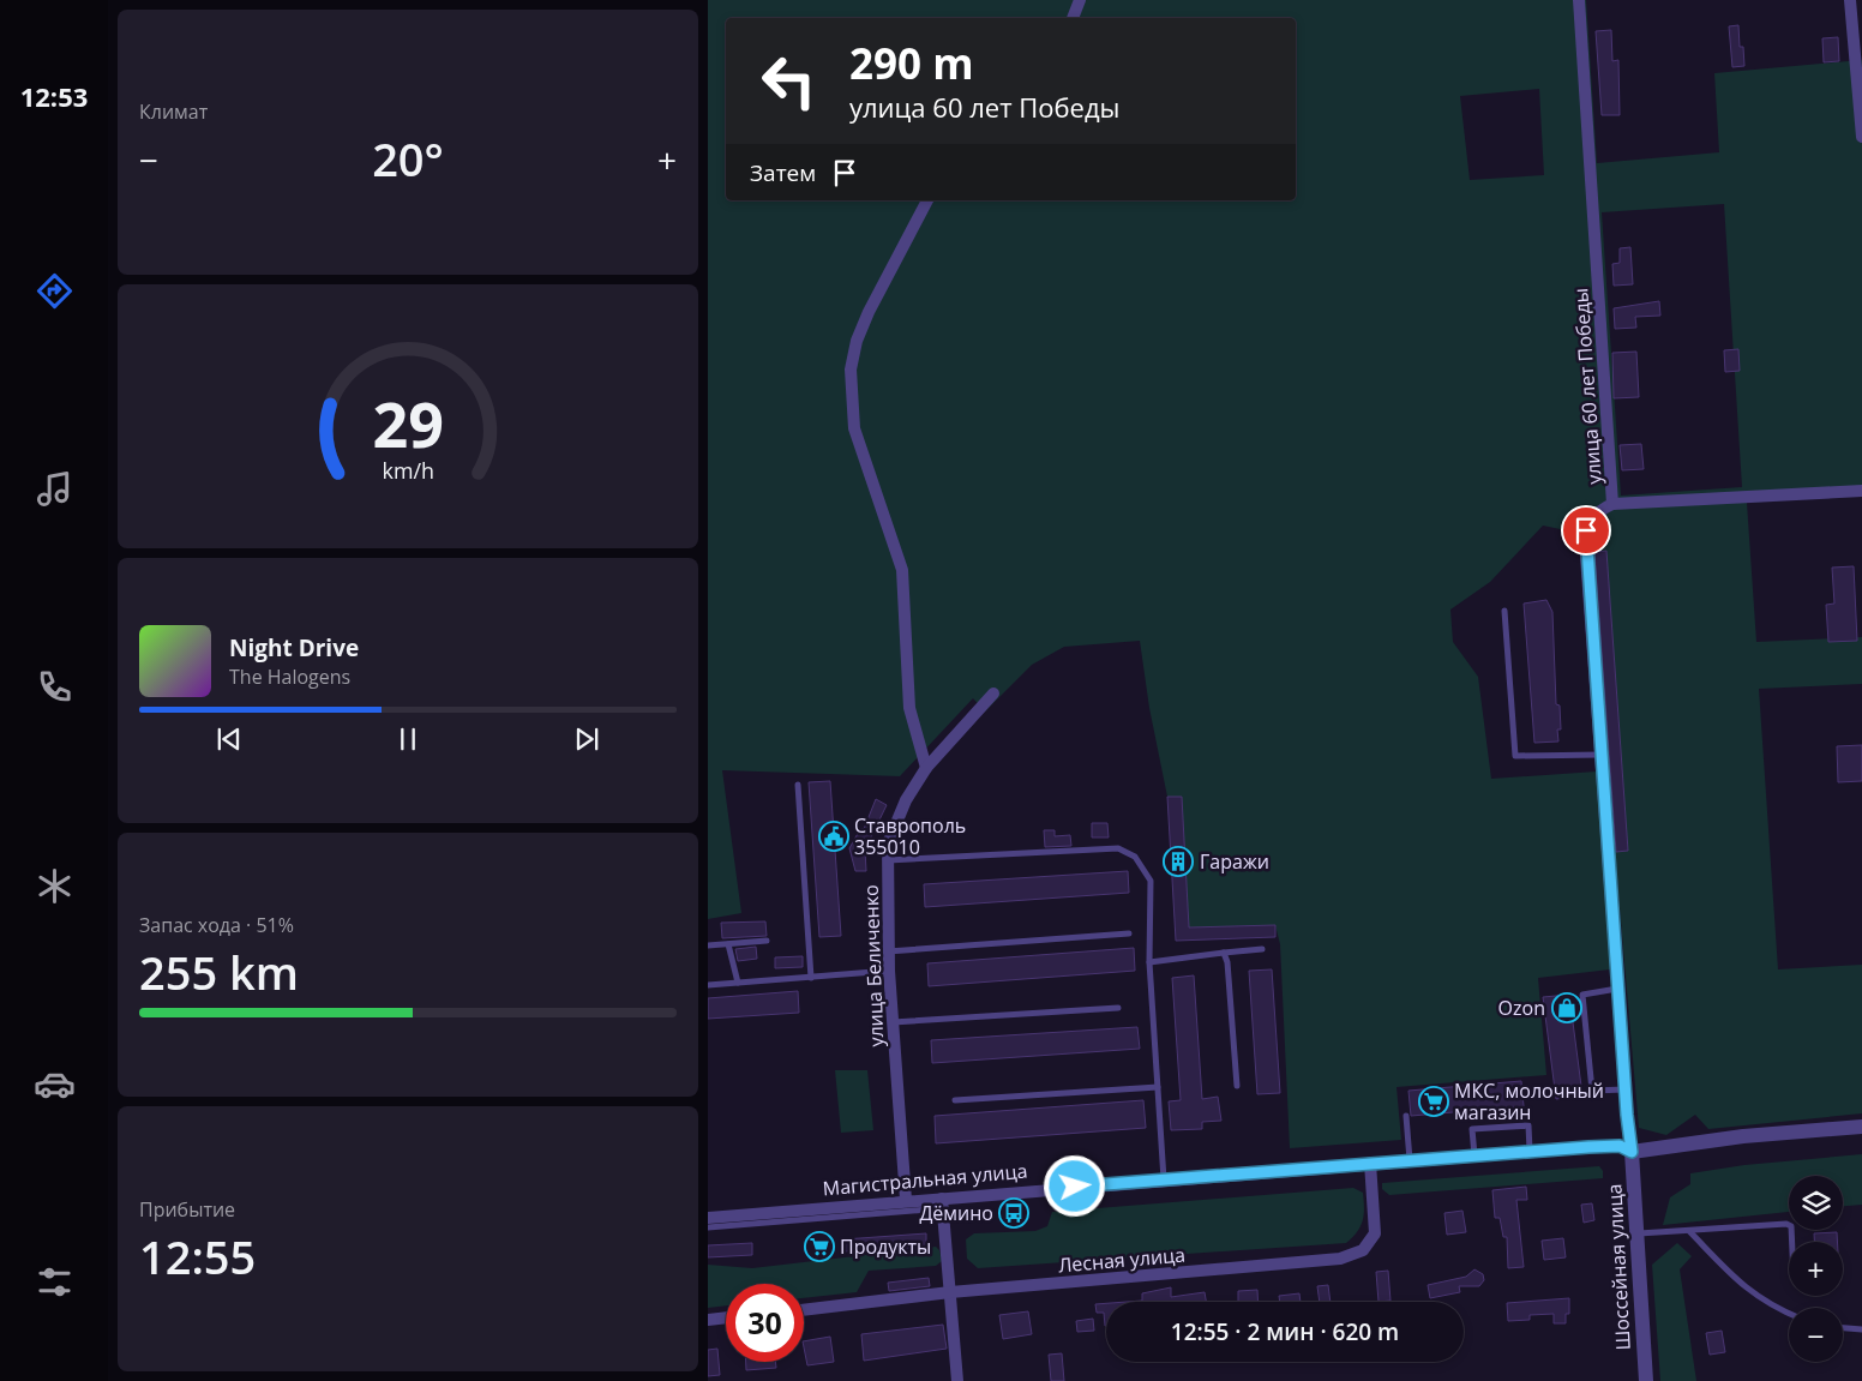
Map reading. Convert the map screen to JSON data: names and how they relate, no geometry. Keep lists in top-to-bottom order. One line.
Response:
{"streets":{"street":["улица 60 лет Победы","улица Беличенко","Магистральная улица","Лесная улица","Шоссейная улица"]},"crossings":[["улица 60 лет Победы","Магистральная улица"],["улица 60 лет Победы","Шоссейная улица"],["улица Беличенко","Магистральная улица"],["Магистральная улица","Лесная улица"],["Магистральная улица","Шоссейная улица"]],"places":{"public building":["Ставрополь 355010"],"building":["Гаражи"],"shop":["Ozon"],"supermarket":["МКС, молочный магазин","Продукты"],"bus stop":["Дёмино"]},"page":{"tabs":"12:53","tile":["Климат",["Запас хода · 51%","255 km"],["Прибытие","12:55"]],"turn":["290 m","улица 60 лет Победы"],"heat":["−","20°","+"],"then":"Затем","song":["Night Drive","The Halogens"],"map_buttons":["+","−"],"limit":"30","trip":"12:55 · 2 мин · 620 m","gauge":["29","km/h"]}}
